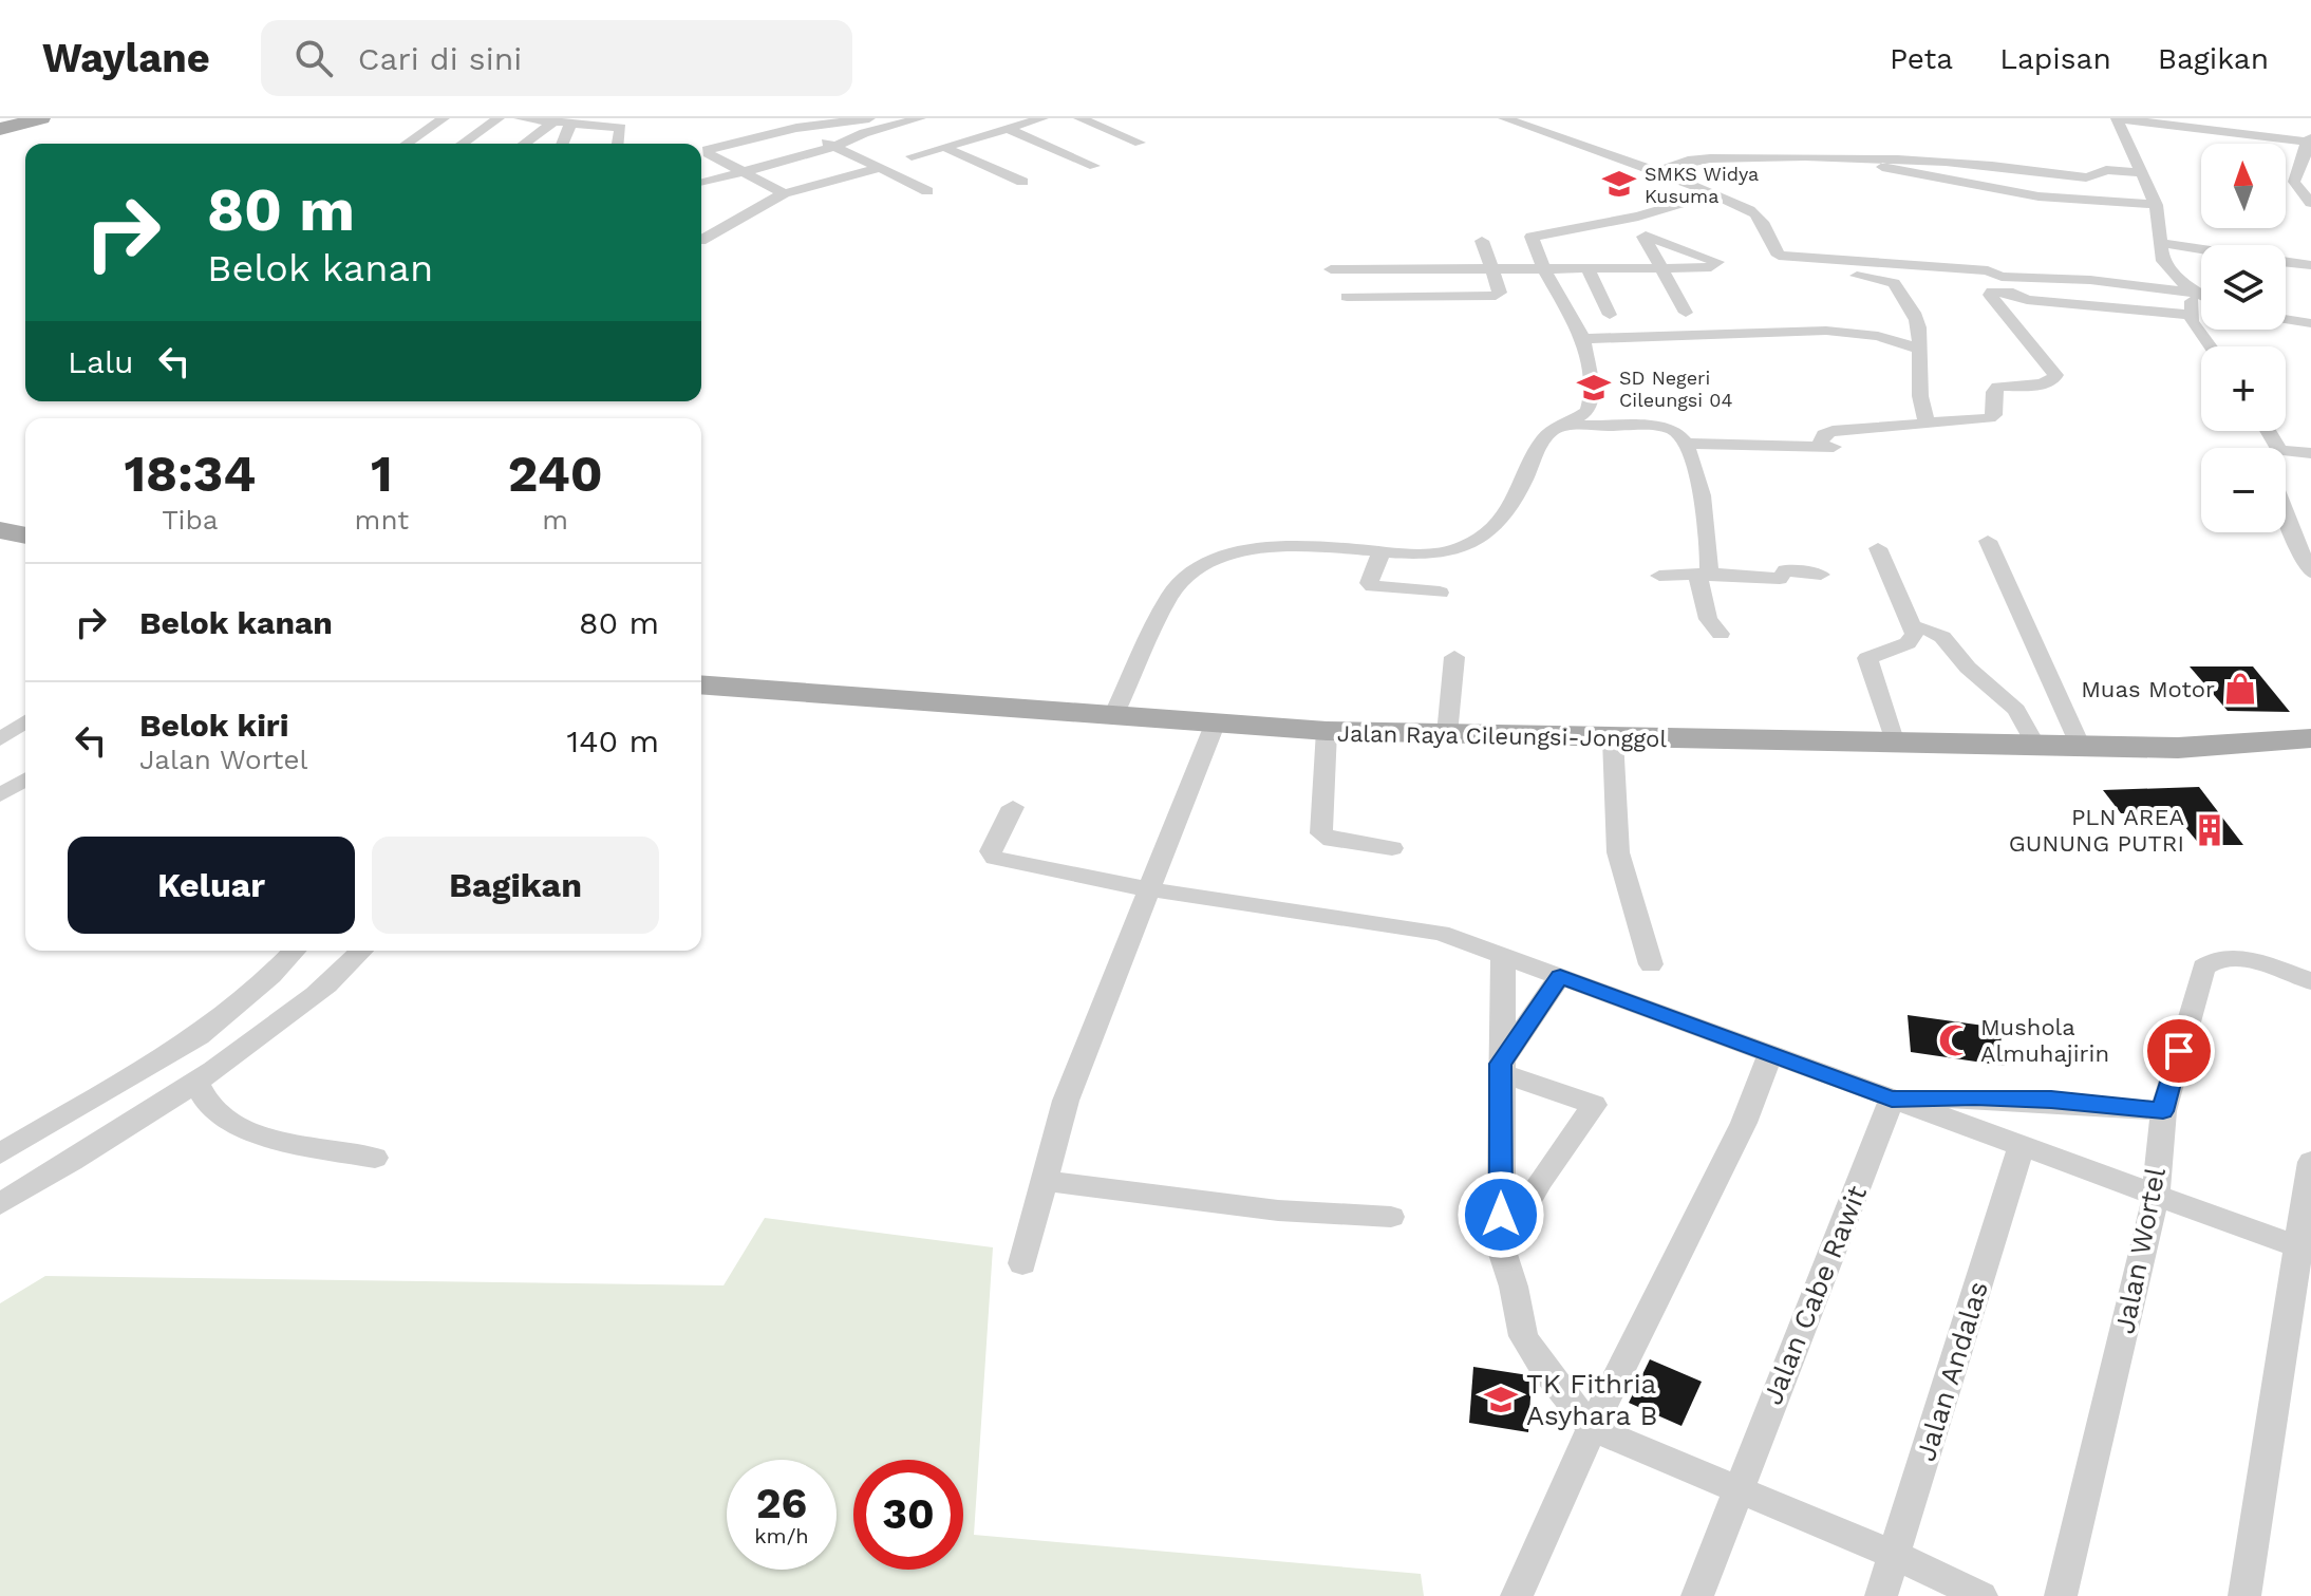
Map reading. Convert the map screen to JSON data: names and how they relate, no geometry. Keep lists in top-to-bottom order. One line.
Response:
{"streets":{"main road":["Jalan Raya Cileungsi-Jonggol"],"street":["Jalan Wortel","Jalan Cabe Rawit","Jalan Andalas"]},"places":{"school or university":["SMKS Widya Kusuma","SD Negeri Cileungsi 04","TK Fithria Asyhara B"],"shop":["Muas Motor"],"building":["PLN AREA GUNUNG PUTRI"],"mosque":["Mushola Almuhajirin"]},"north":"top","page":{"header":"Waylane","search":"Cari di sini","nav":["Peta","Lapisan","Bagikan"],"map_buttons":["+","−"],"turn":["80 m","Belok kanan"],"then":"Lalu","eta":["18:34","Tiba","1","mnt","240","m"],"list":[{"name":"Belok kanan","value":"80 m"},{"name":"Belok kiri","note":"Jalan Wortel","value":"140 m"}],"buttons":["Keluar","Bagikan"],"speed":"26 km/h","limit":"30"}}
